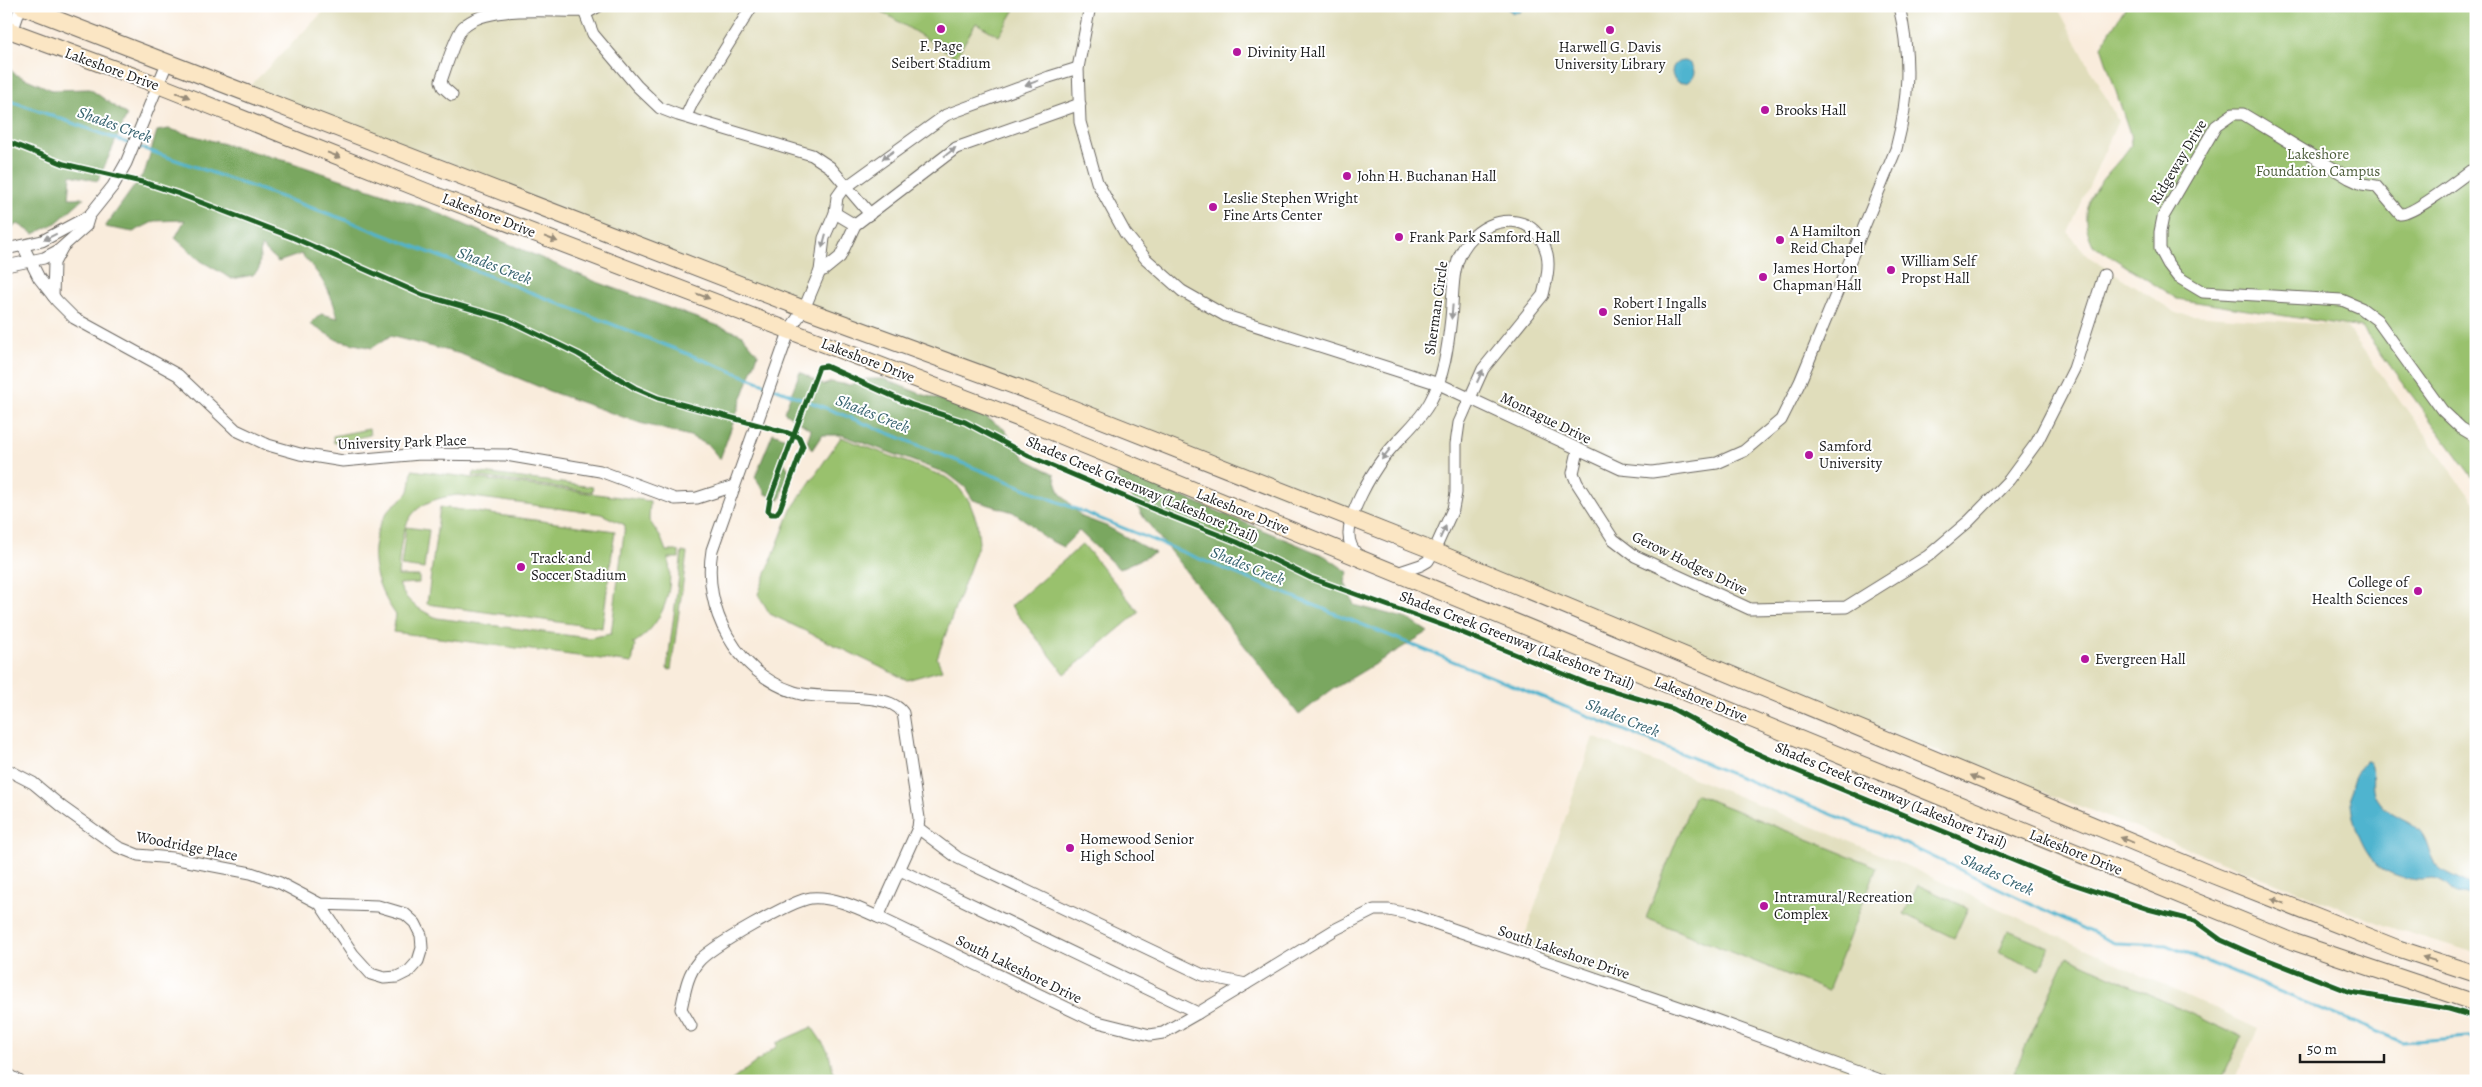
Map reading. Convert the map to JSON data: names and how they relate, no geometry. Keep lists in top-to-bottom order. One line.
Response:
{"streets":{"main road":["Lakeshore Drive"],"street":["Ridgeway Drive","Sherman Circle","Montague Drive","University Park Place","Gerow Hodges Drive","Woodridge Place","South Lakeshore Drive"],"cycle path":["Shades Creek Greenway (Lakeshore Trail)"]},"crossings":[["Lakeshore Drive","Sherman Circle"],["Sherman Circle","Montague Drive"],["Montague Drive","Gerow Hodges Drive"]],"water":["Shades Creek"],"parks":["Lakeshore Foundation Campus"],"places":["F. Page Seibert Stadium","Harwell G. Davis University Library","Divinity Hall","Brooks Hall","John H. Buchanan Hall","Leslie Stephen Wright Fine Arts Center","Frank Park Samford Hall","A Hamilton Reid Chapel","William Self Propst Hall","James Horton Chapman Hall","Robert I Ingalls Senior Hall","Samford University","Track and Soccer Stadium","College of Health Sciences","Evergreen Hall","Homewood Senior High School","Intramural/Recreation Complex"],"scale_bar":"50 m"}
